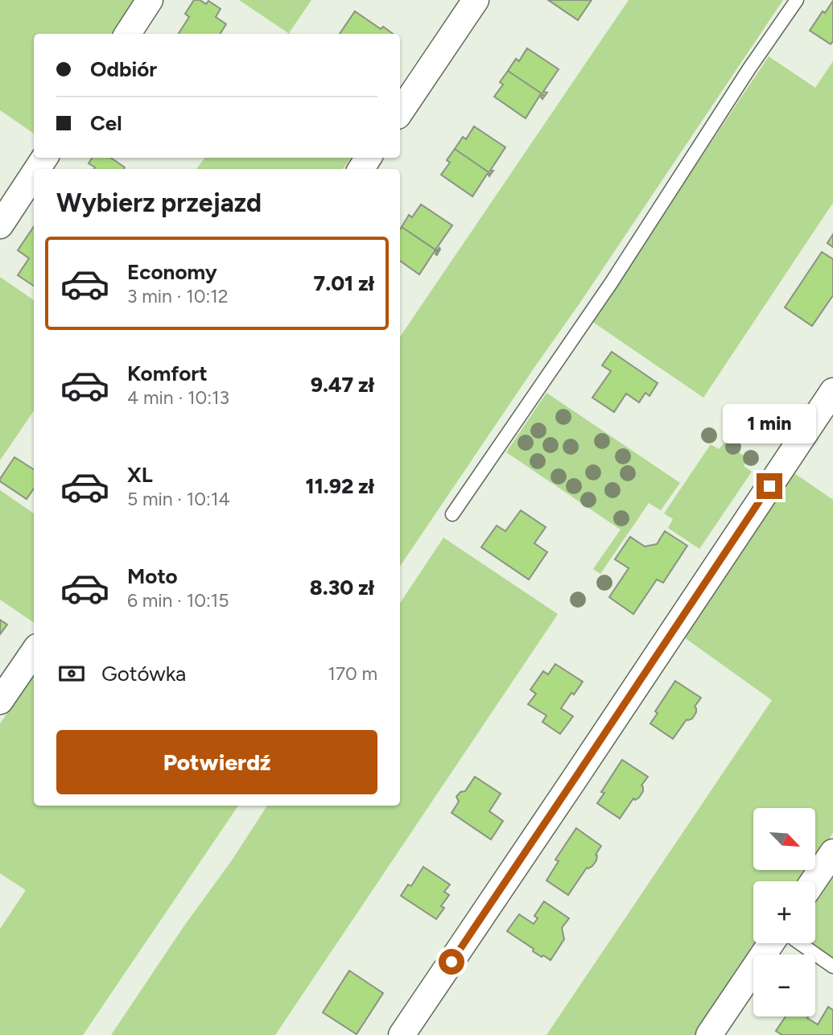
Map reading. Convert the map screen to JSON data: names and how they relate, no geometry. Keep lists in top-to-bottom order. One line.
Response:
{"north":"bottom right","page":{"banner":["Odbiór","Cel"],"heading":"Wybierz przejazd","list":[{"name":"Economy","note":"3 min · 10:12","value":"7.01 zł"},{"name":"Komfort","note":"4 min · 10:13","value":"9.47 zł"},{"name":"XL","note":"5 min · 10:14","value":"11.92 zł"},{"name":"Moto","note":"6 min · 10:15","value":"8.30 zł"}],"bubble":"1 min","pay":["Gotówka","170 m"],"buttons":"Potwierdź","map_buttons":["+","−"]}}
